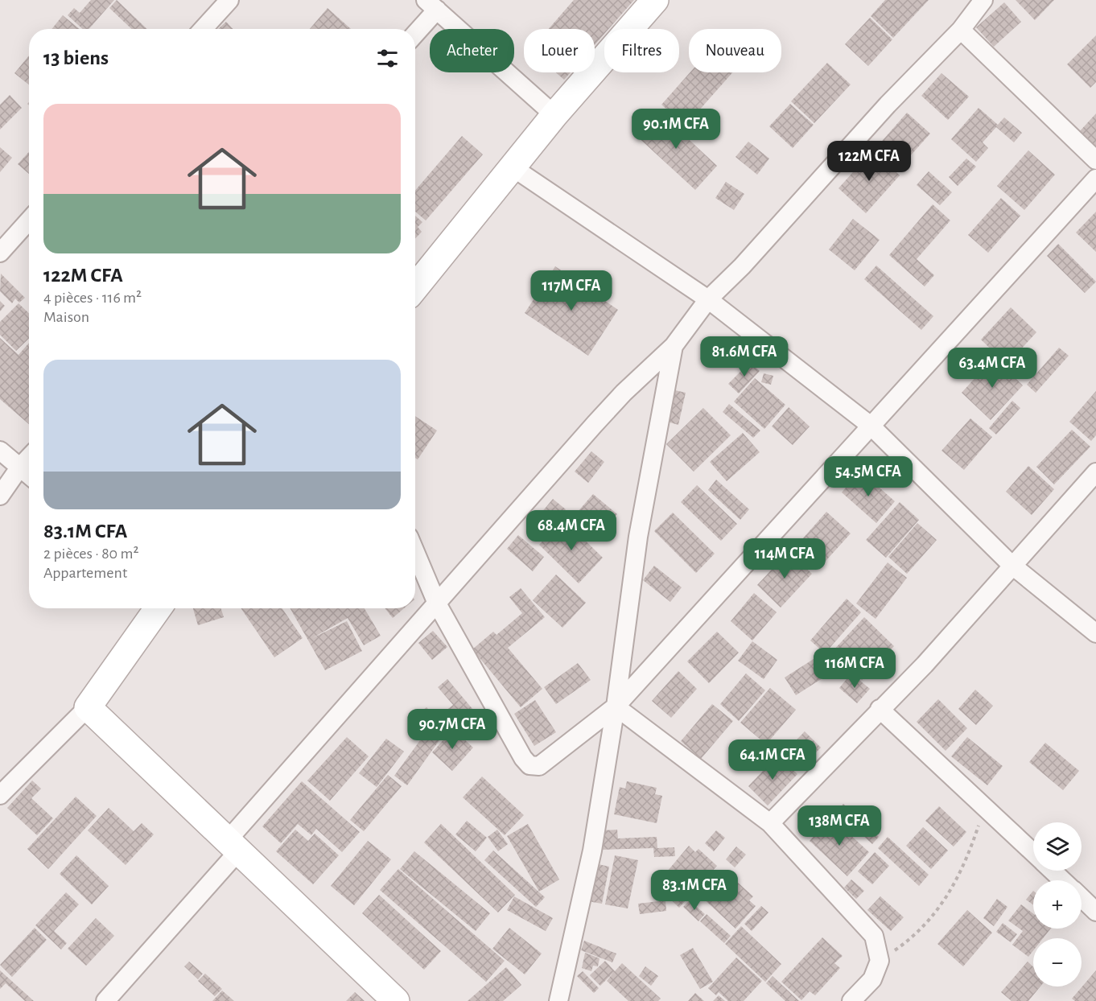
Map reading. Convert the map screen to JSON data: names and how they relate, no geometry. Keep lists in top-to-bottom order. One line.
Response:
{"page":{"chip":["Acheter","Louer","Filtres","Nouveau"],"heading":"13 biens","list":[{"name":"122M CFA","note":"4 pièces · 116 m² · Maison"},{"name":"83.1M CFA","note":"2 pièces · 80 m² · Appartement"}],"price":["90.1M CFA","122M CFA","117M CFA","81.6M CFA","63.4M CFA","54.5M CFA","68.4M CFA","114M CFA","116M CFA","90.7M CFA","64.1M CFA","138M CFA","83.1M CFA"],"map_buttons":["+","−"]}}
